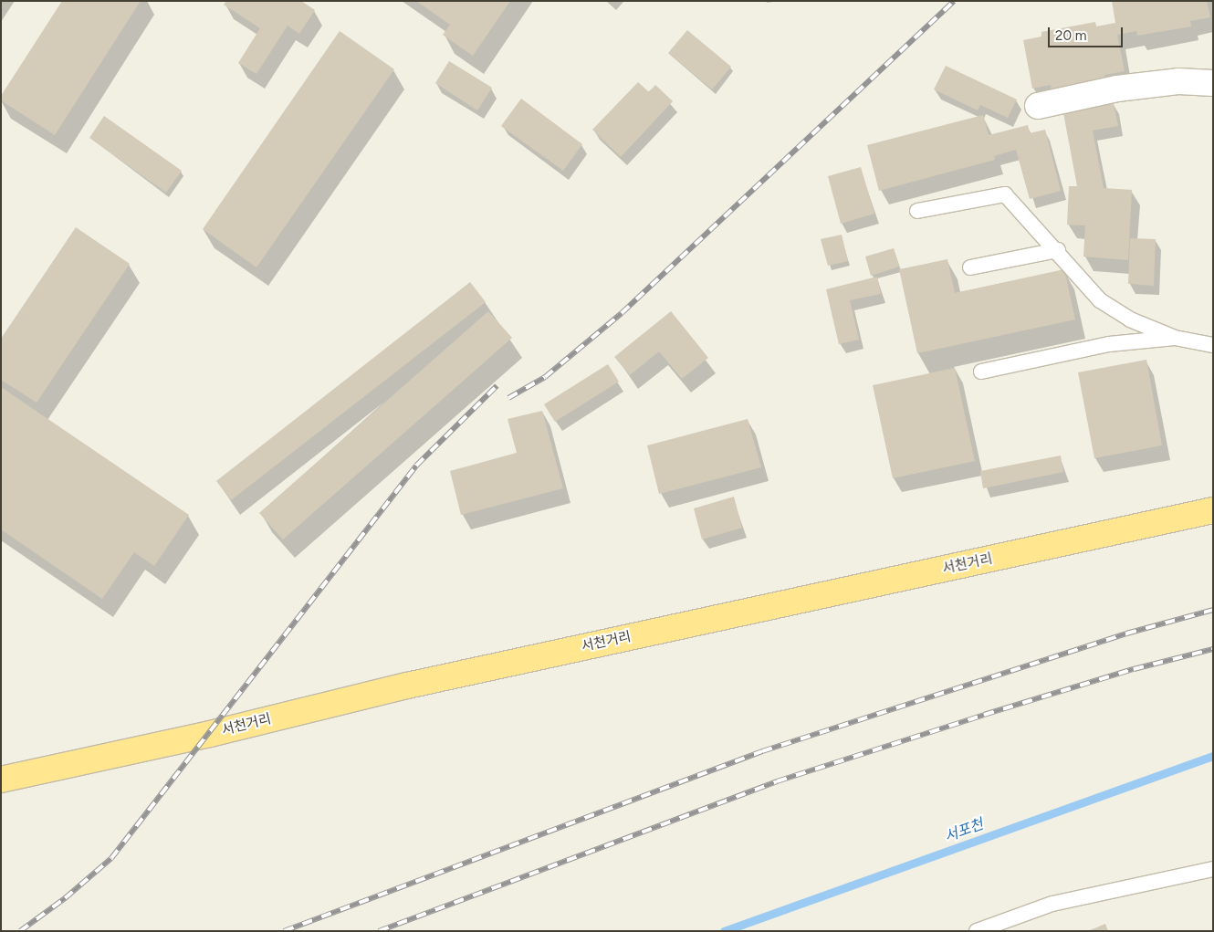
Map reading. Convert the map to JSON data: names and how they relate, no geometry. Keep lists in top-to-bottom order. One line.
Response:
{"streets":{"main road":["서천거리"]},"water":["서포천"],"scale_bar":"20 m"}
